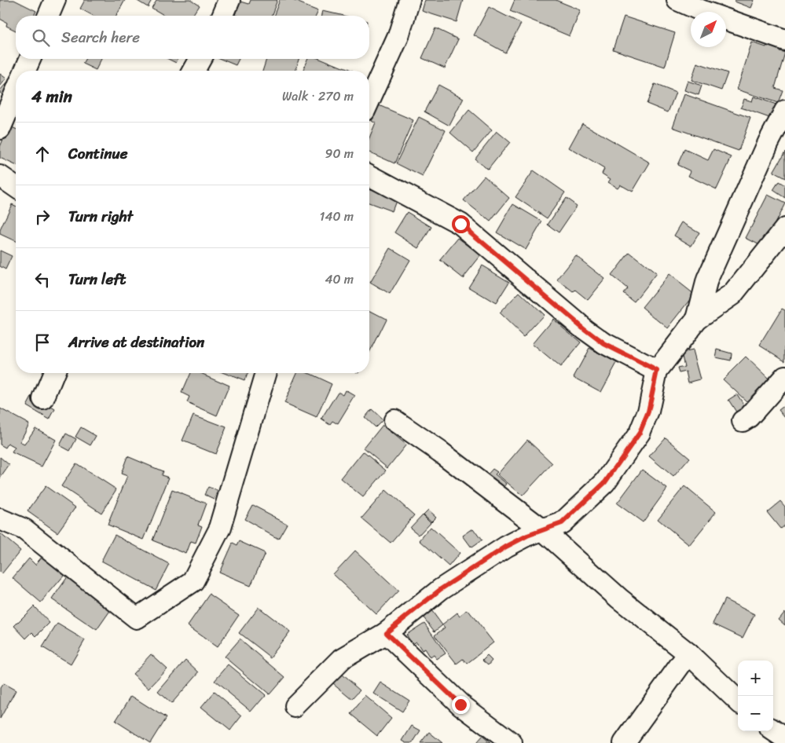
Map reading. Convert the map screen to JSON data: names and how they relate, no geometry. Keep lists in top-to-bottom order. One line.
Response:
{"north":"top right","page":{"search":"Search here","heading":["4 min","Walk · 270 m"],"list":[["Continue","90 m"],["Turn right","140 m"],["Turn left","40 m"],"Arrive at destination"],"map_buttons":["+","−"]}}
